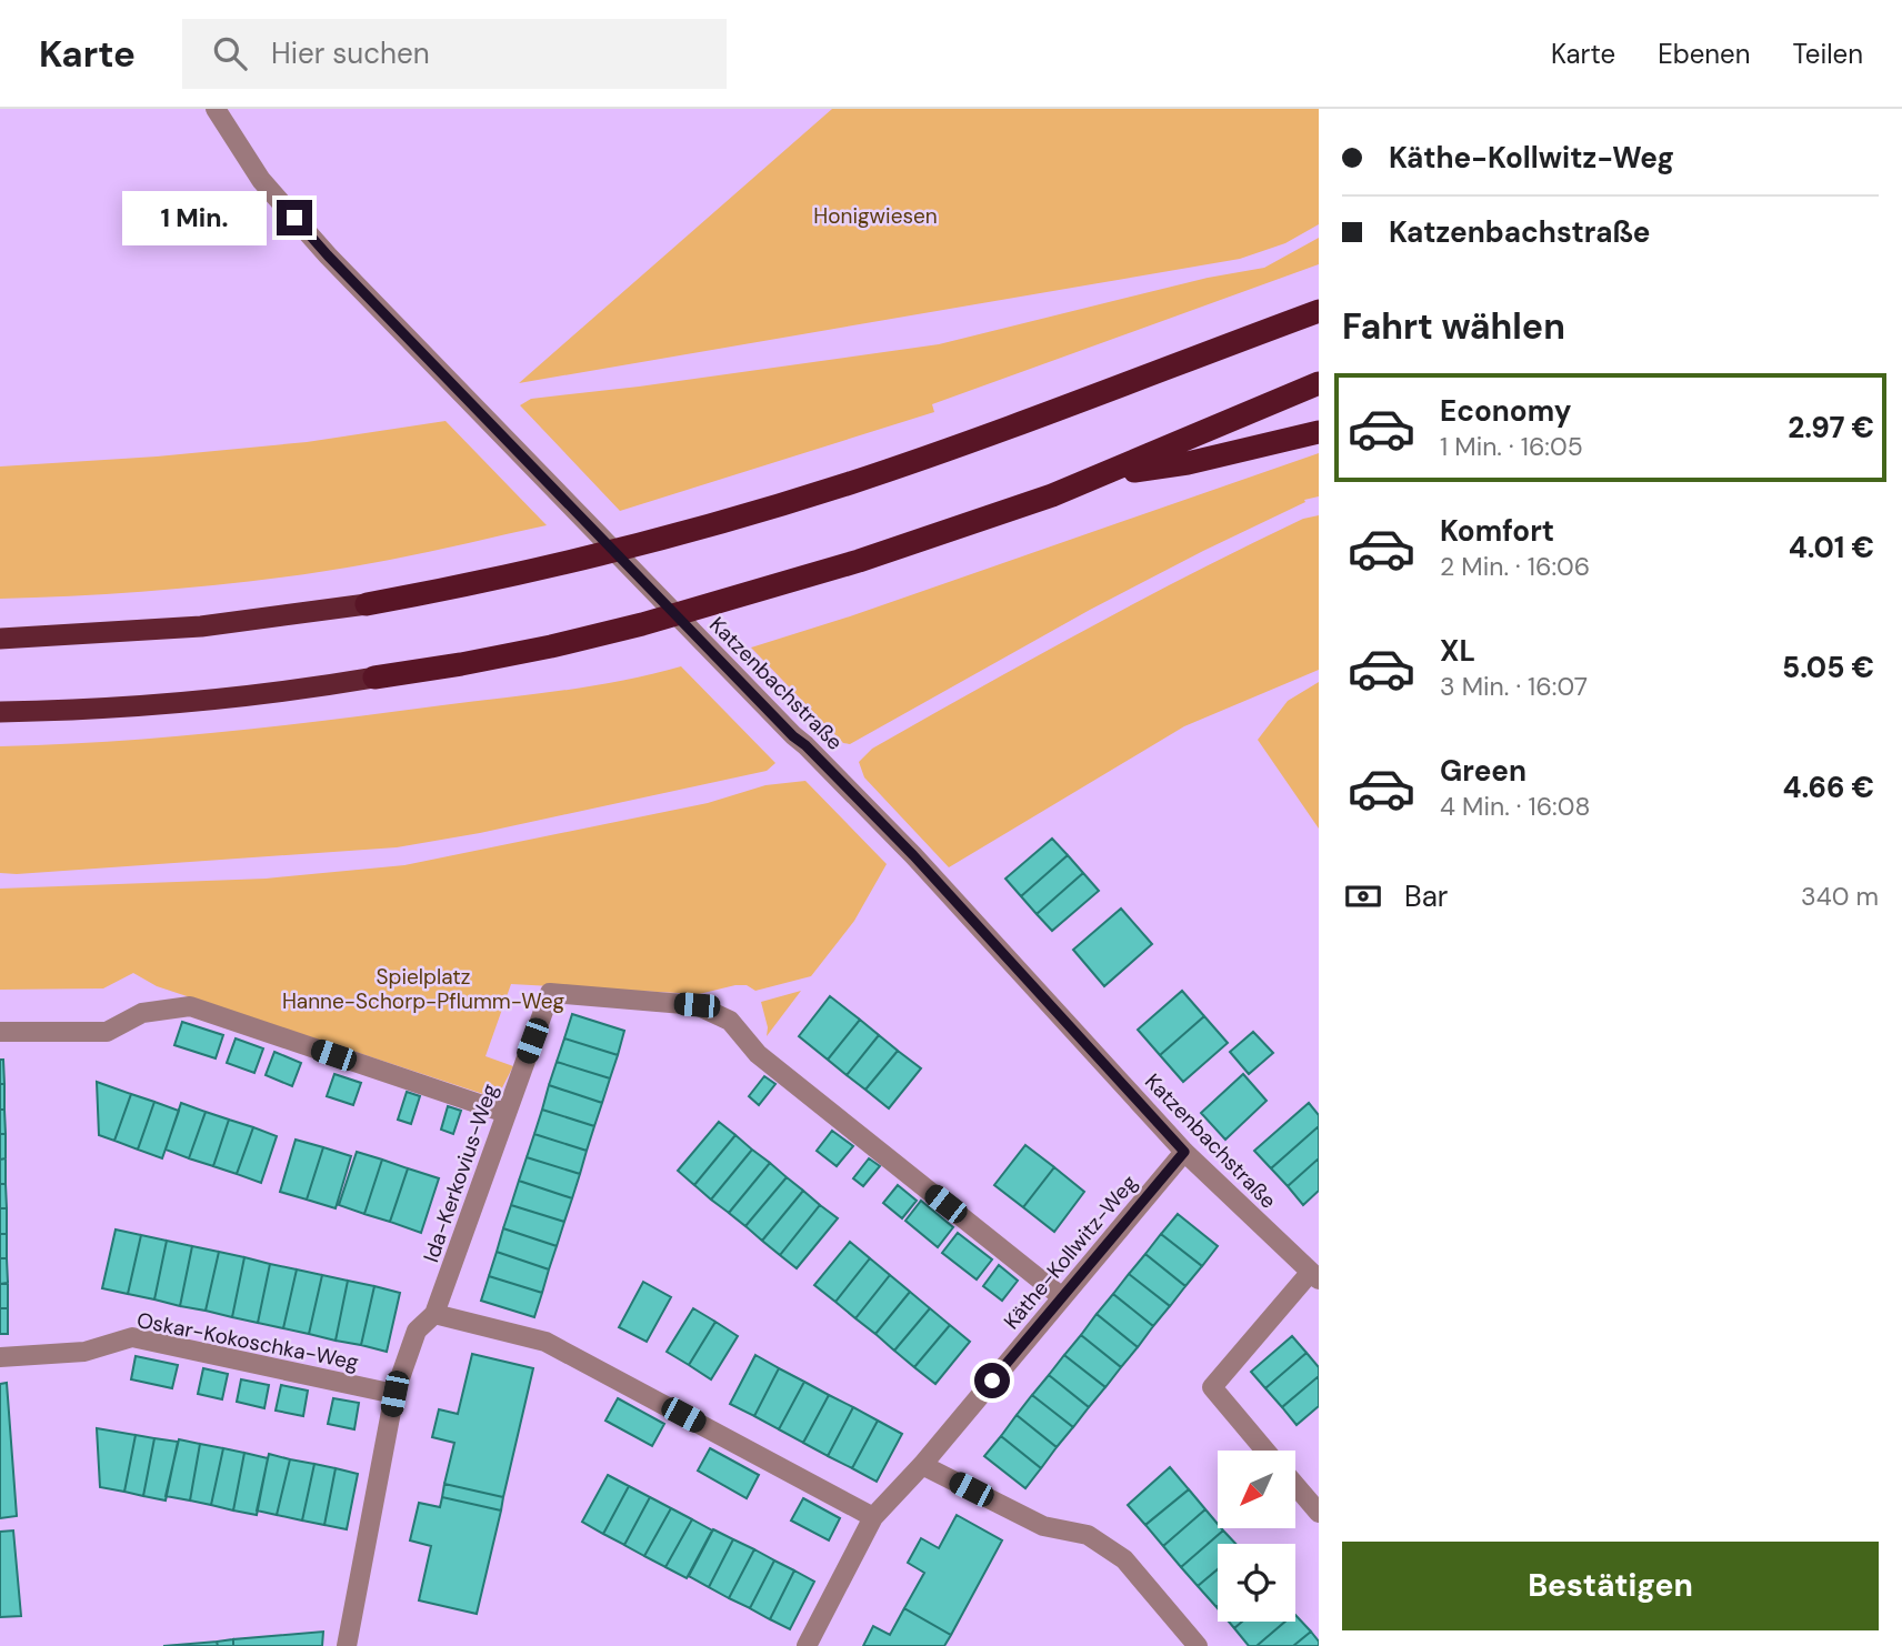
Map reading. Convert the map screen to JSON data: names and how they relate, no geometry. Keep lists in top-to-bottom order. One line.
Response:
{"streets":{"street":["Katzenbachstraße","Ida-Kerkovius-Weg","Käthe-Kollwitz-Weg","Oskar-Kokoschka-Weg"]},"crossings":[["Katzenbachstraße","Käthe-Kollwitz-Weg"],["Ida-Kerkovius-Weg","Käthe-Kollwitz-Weg"],["Ida-Kerkovius-Weg","Oskar-Kokoschka-Weg"]],"parks":["Honigwiesen","Spielplatz Hanne-Schorp-Pflumm-Weg"],"north":"bottom left","page":{"header":"Karte","search":"Hier suchen","nav":["Karte","Ebenen","Teilen"],"banner":["Käthe-Kollwitz-Weg","Katzenbachstraße"],"bubble":"1 Min.","heading":"Fahrt wählen","list":[{"name":"Economy","note":"1 Min. · 16:05","value":"2.97 €"},{"name":"Komfort","note":"2 Min. · 16:06","value":"4.01 €"},{"name":"XL","note":"3 Min. · 16:07","value":"5.05 €"},{"name":"Green","note":"4 Min. · 16:08","value":"4.66 €"}],"pay":["Bar","340 m"],"buttons":"Bestätigen"}}
